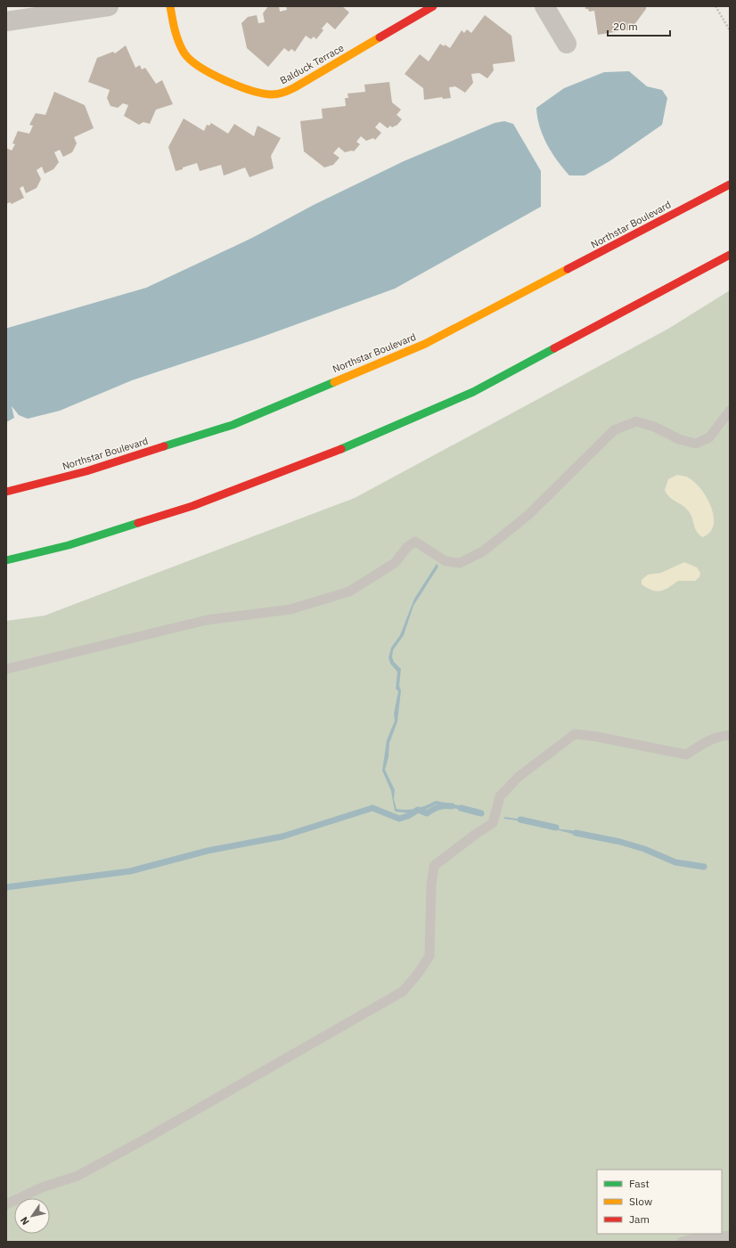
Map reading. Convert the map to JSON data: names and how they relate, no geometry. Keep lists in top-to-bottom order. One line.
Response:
{"streets":{"main road":["Balduck Terrace","Northstar Boulevard"]},"legend":["Fast","Slow","Jam"],"scale_bar":"20 m","north":"bottom left"}
